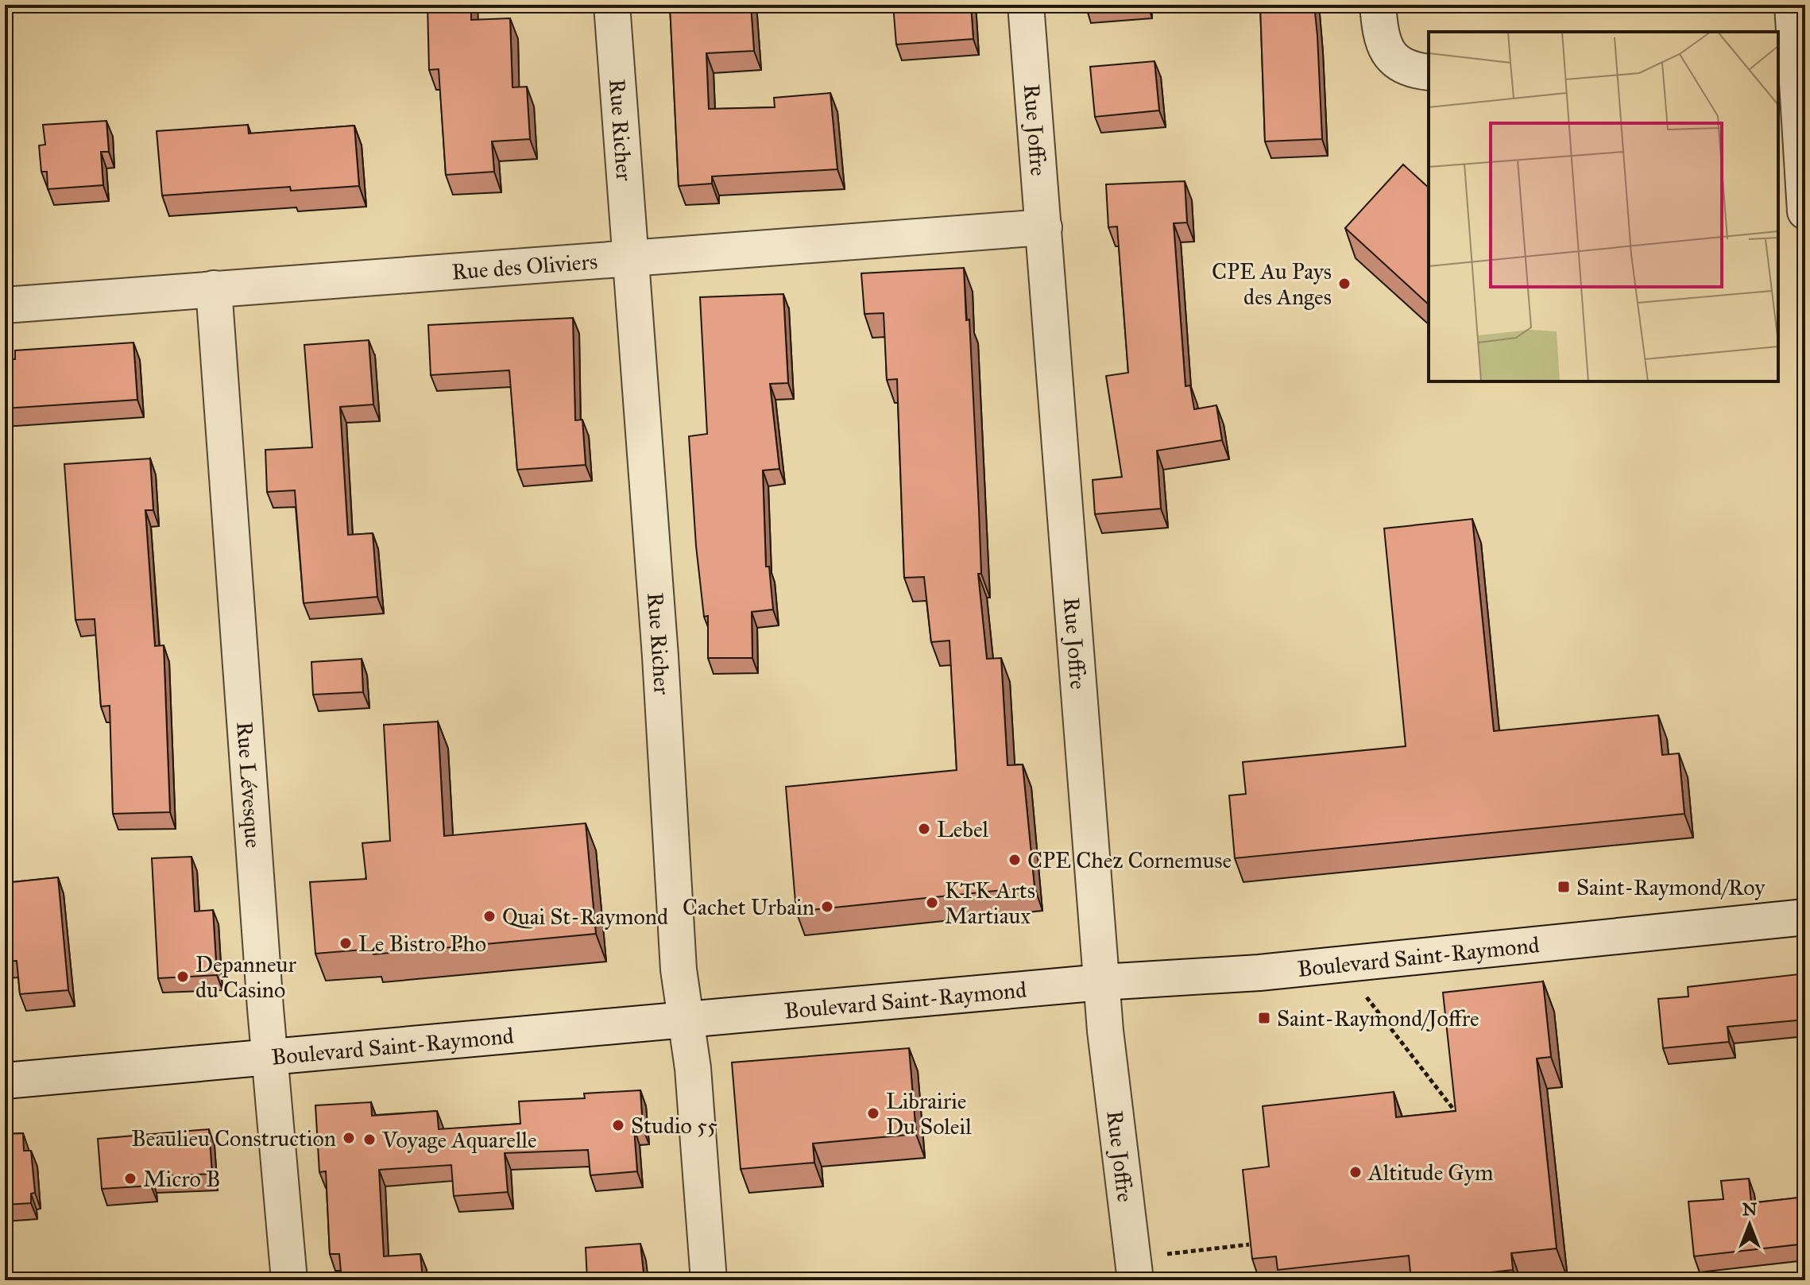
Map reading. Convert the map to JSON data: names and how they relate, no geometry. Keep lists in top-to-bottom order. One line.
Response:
{"streets":{"street":["Rue Richer","Rue Joffre","Rue des Oliviers","Rue Lévesque","Boulevard Saint-Raymond"]},"crossings":[["Rue Richer","Rue des Oliviers"],["Rue Richer","Boulevard Saint-Raymond"],["Rue Joffre","Rue des Oliviers"],["Rue Joffre","Boulevard Saint-Raymond"],["Rue des Oliviers","Rue Lévesque"],["Rue Lévesque","Boulevard Saint-Raymond"]],"places":{"other":["CPE Au Pays des Anges","Lebel","CPE Chez Cornemuse","KTK Arts Martiaux","Cachet Urbain","Quai St-Raymond","Le Bistro Pho","Depanneur du Casino","Librairie Du Soleil","Studio 55","Beaulieu Construction","Voyage Aquarelle","Altitude Gym","Micro B"],"transit":["Saint-Raymond/Roy","Saint-Raymond/Joffre"]},"north":"top"}
